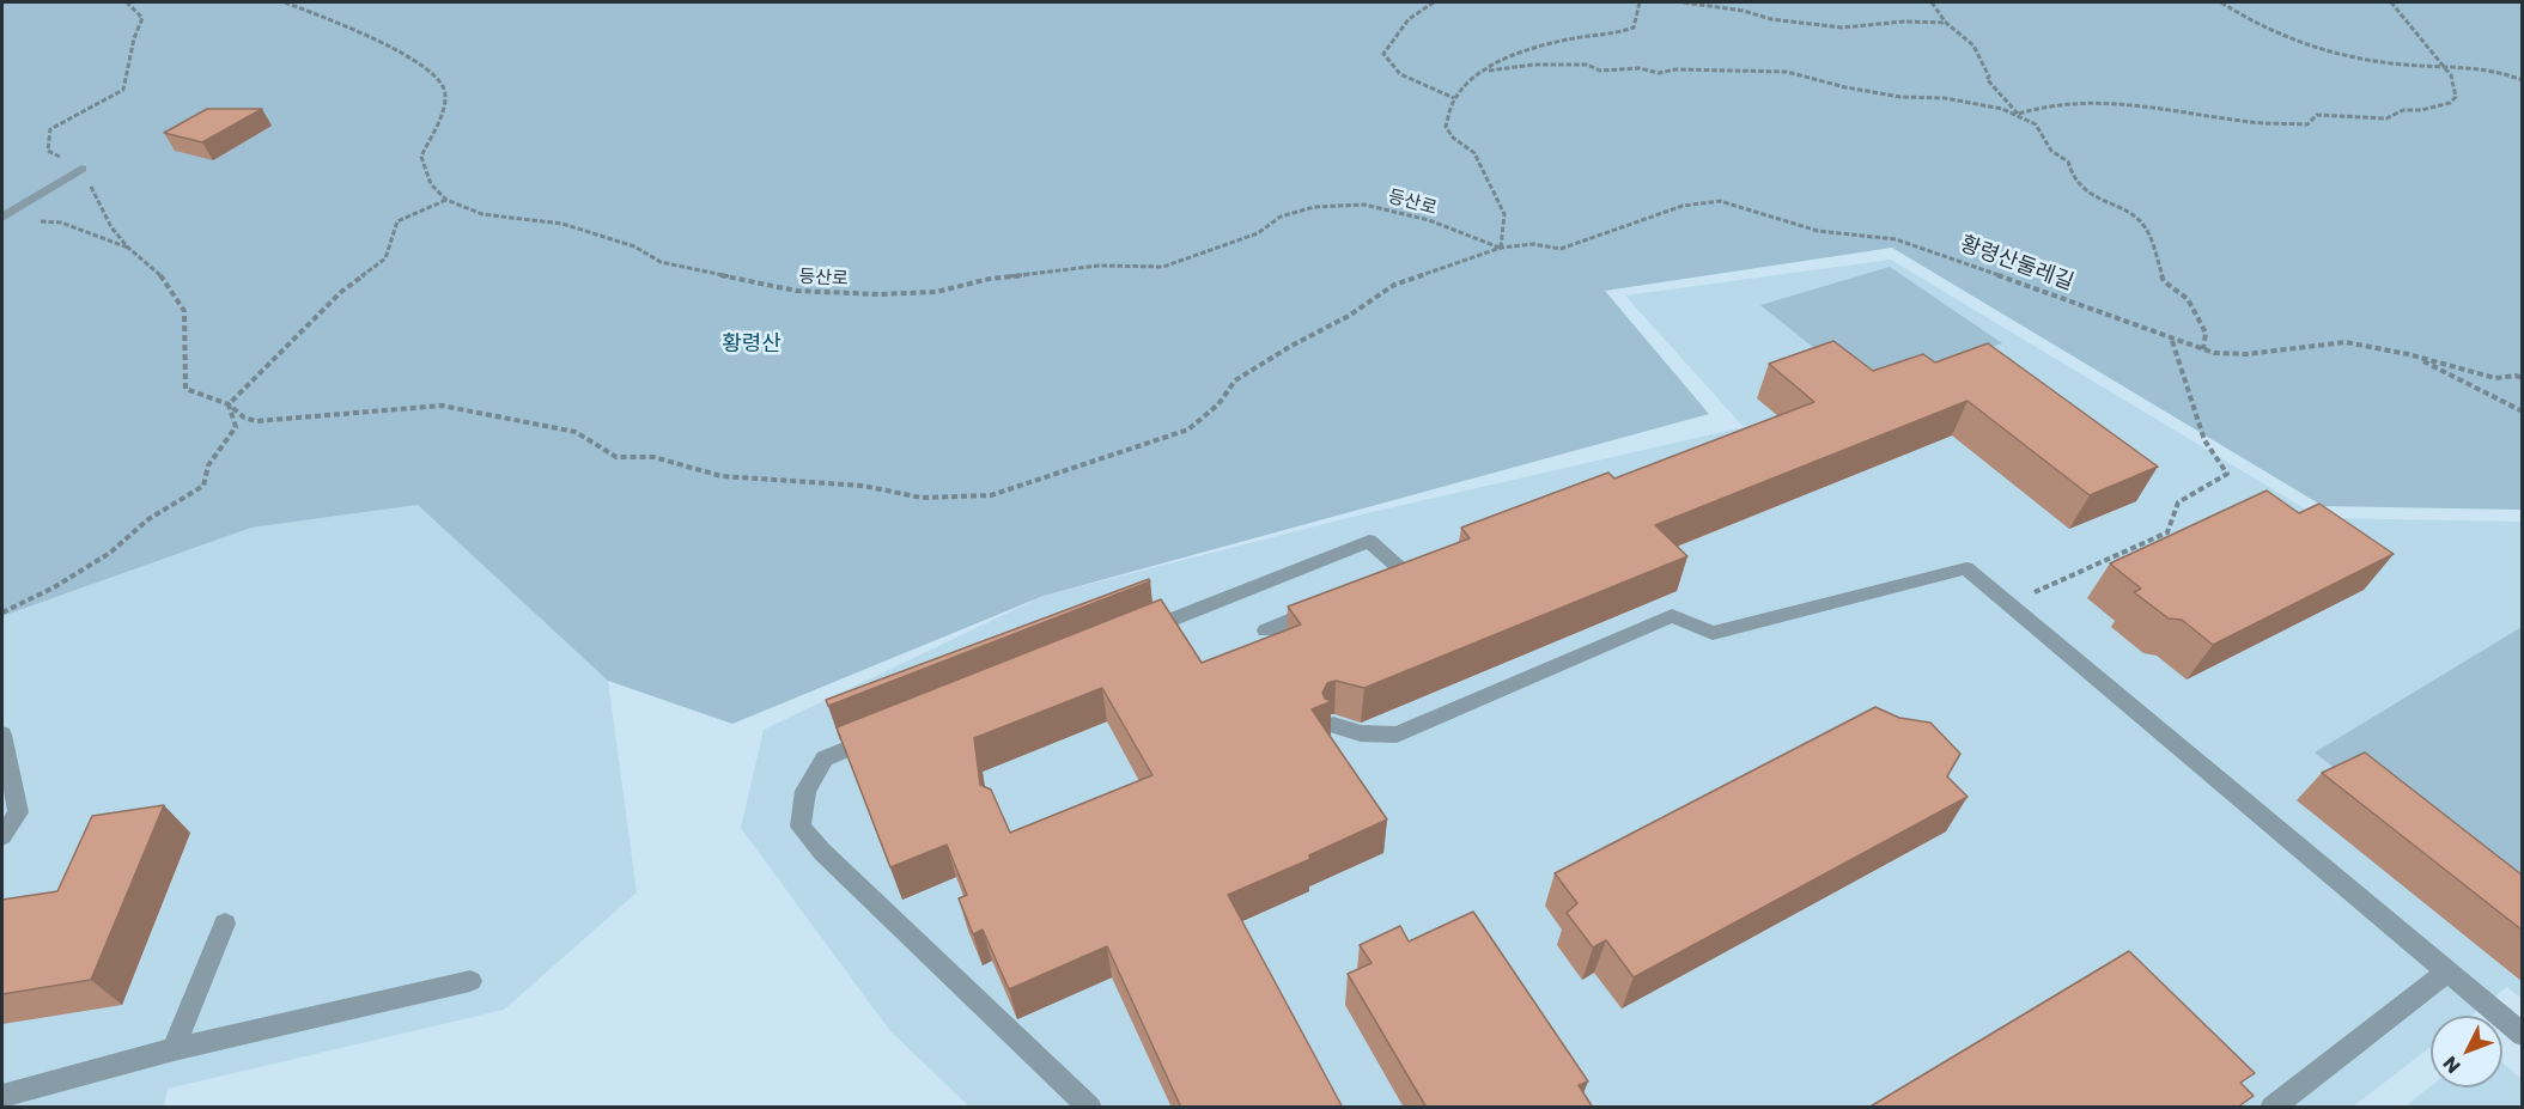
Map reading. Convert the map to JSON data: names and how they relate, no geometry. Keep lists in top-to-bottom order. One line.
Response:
{"streets":{"path":["등산로","황령산둘레길"]},"crossings":[["등산로","황령산둘레길"]],"parks":["황령산"],"north":"bottom left"}
